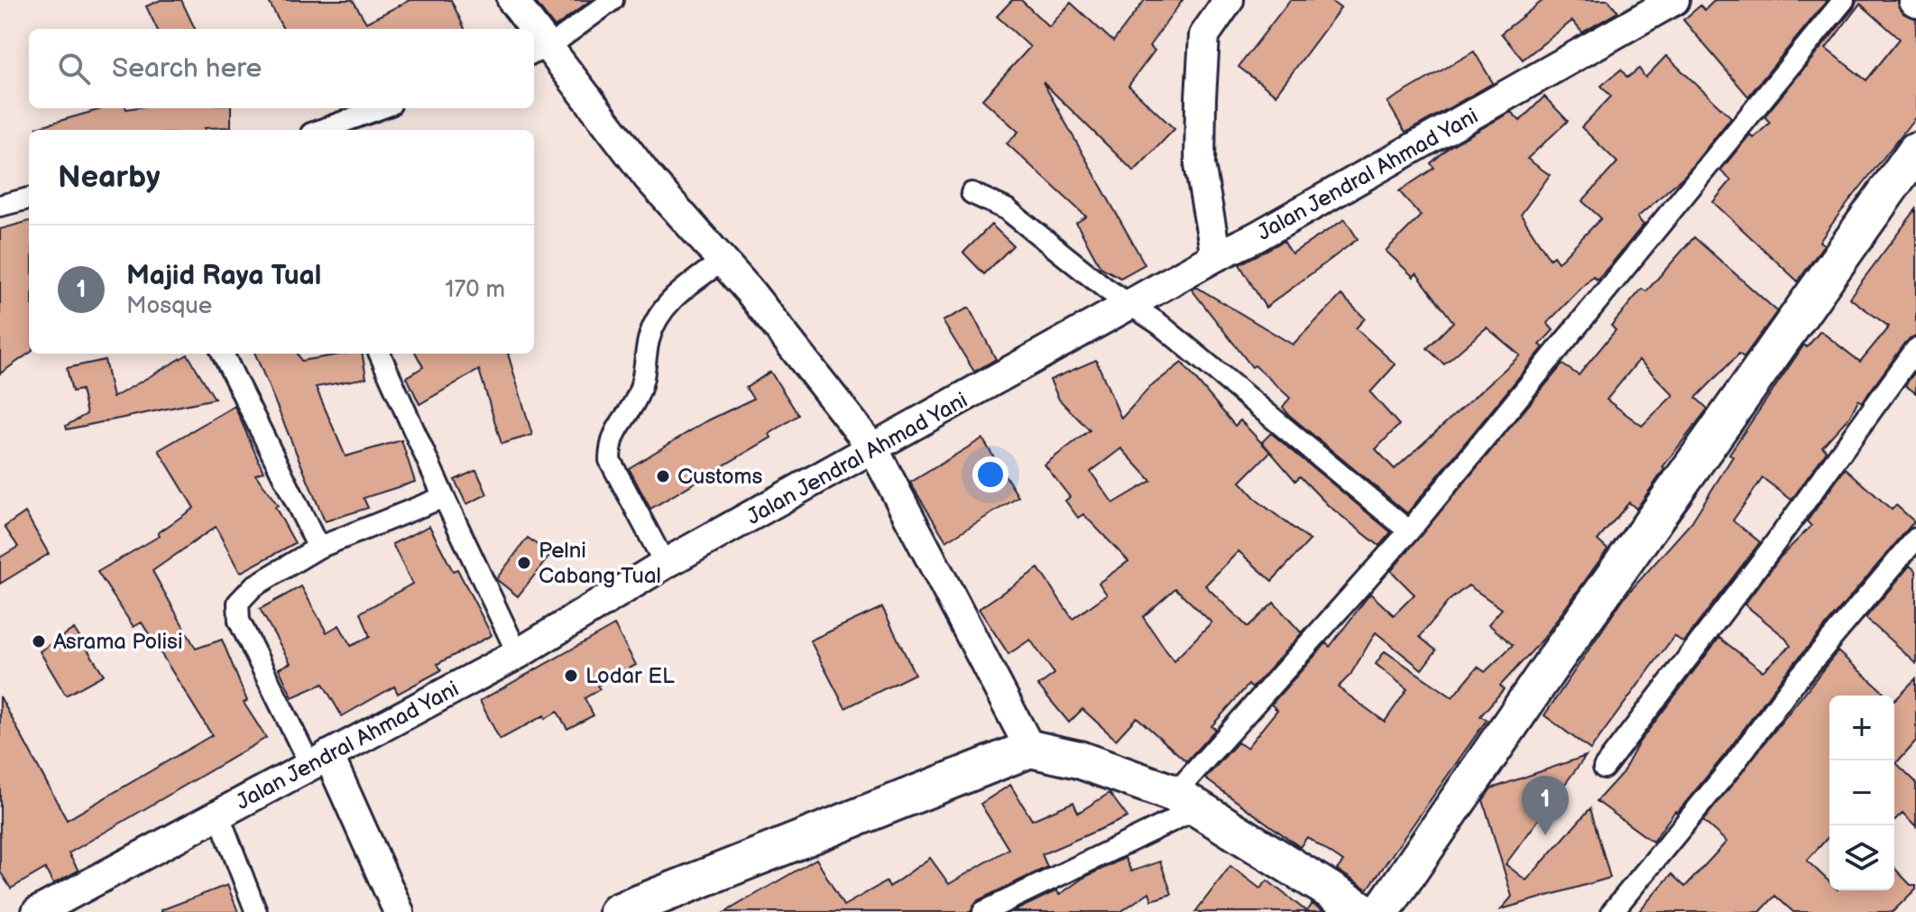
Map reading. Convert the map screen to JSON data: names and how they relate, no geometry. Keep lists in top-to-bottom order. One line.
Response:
{"streets":{"street":["Jalan Jendral Ahmad Yani"]},"places":["Customs","Pelni Cabang Tual","Asrama Polisi","Lodar EL"],"page":{"search":"Search here","heading":"Nearby","list":[{"mark":"1","name":"Majid Raya Tual","note":"Mosque","value":"170 m"}],"map_buttons":["+","−"],"pins":"1"}}
